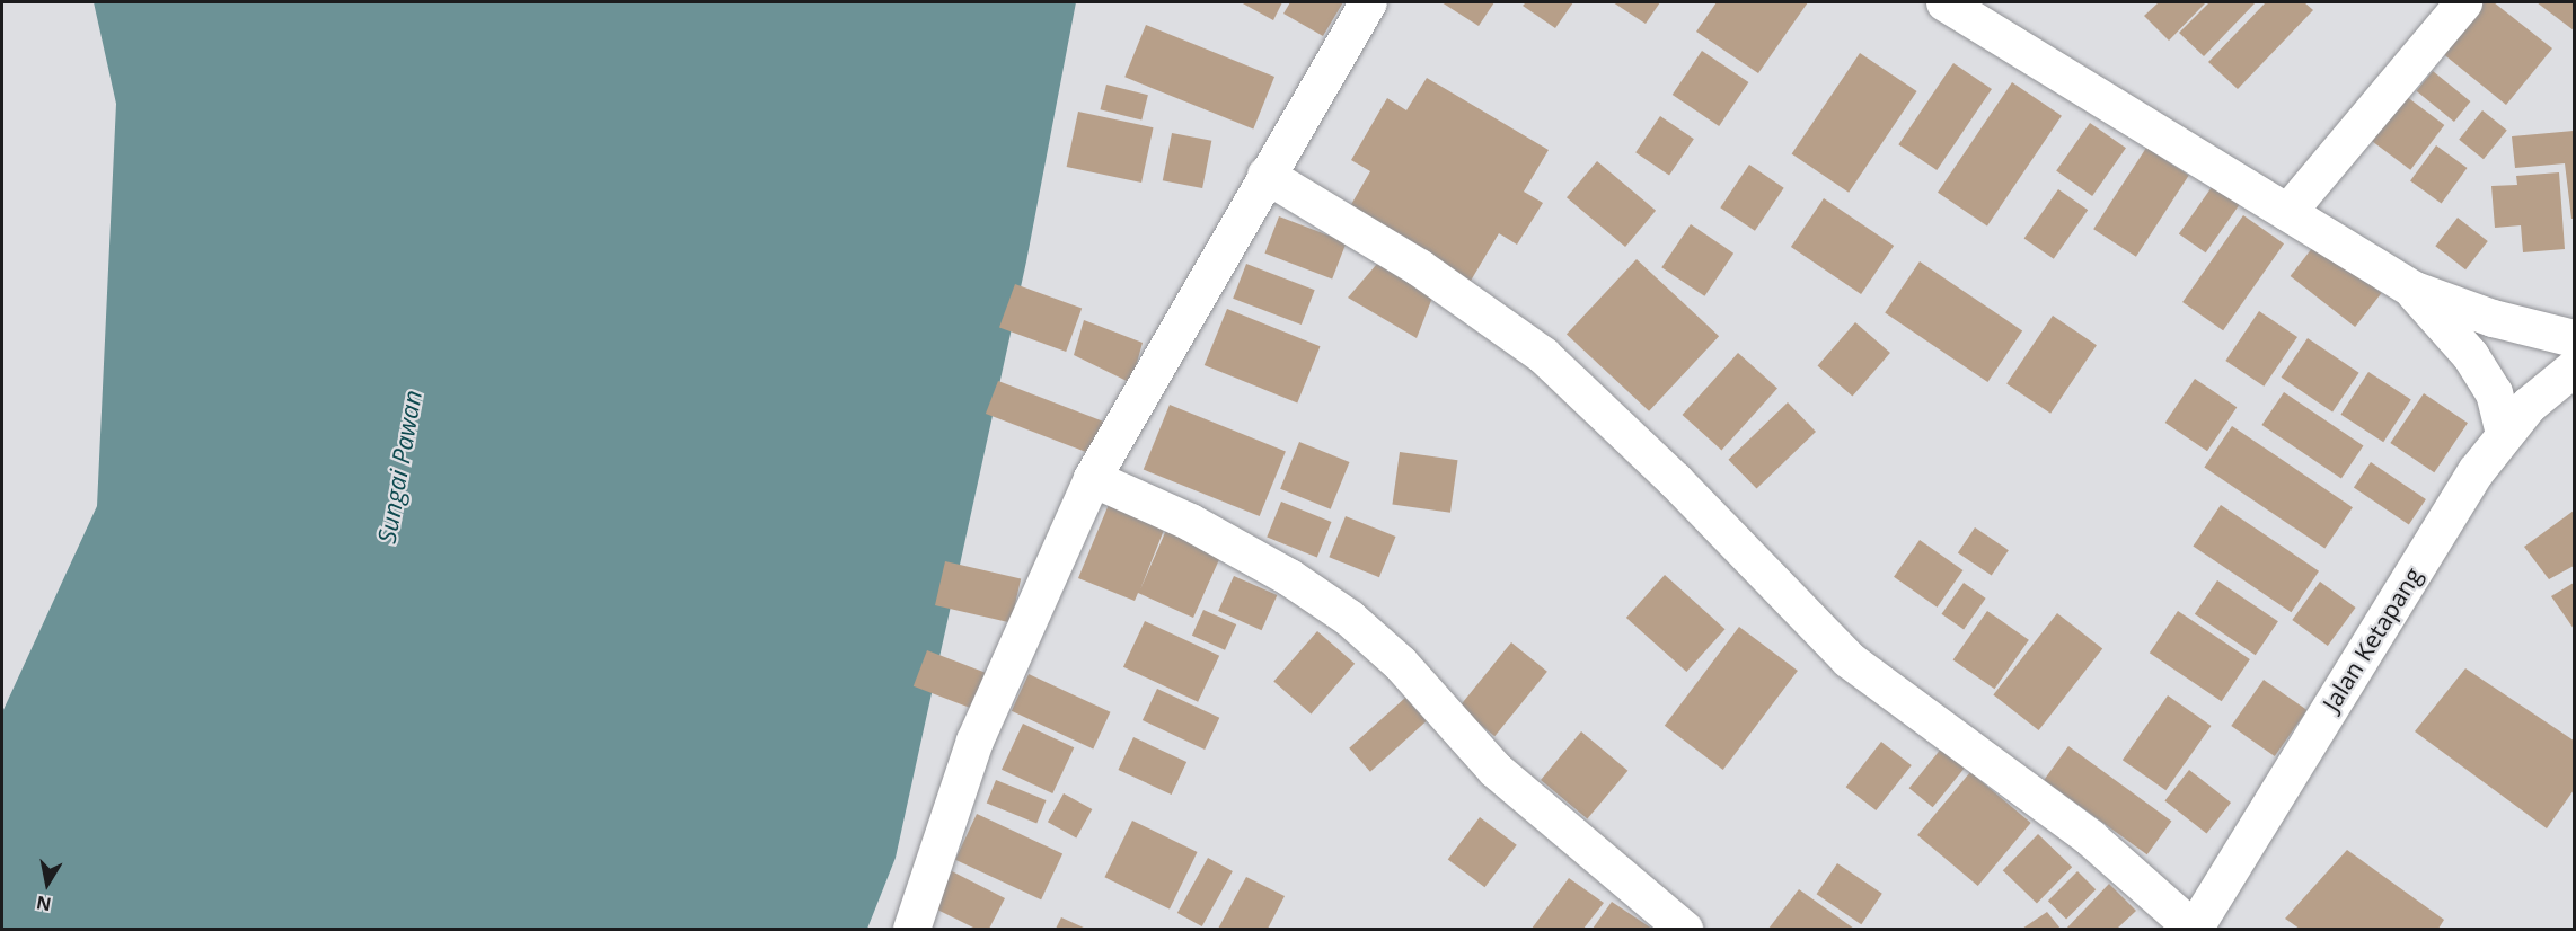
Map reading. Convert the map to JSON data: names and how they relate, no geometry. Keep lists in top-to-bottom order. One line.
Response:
{"streets":{"street":["Jalan Ketapang"]},"water":["Sungai Pawan"],"north":"bottom"}
